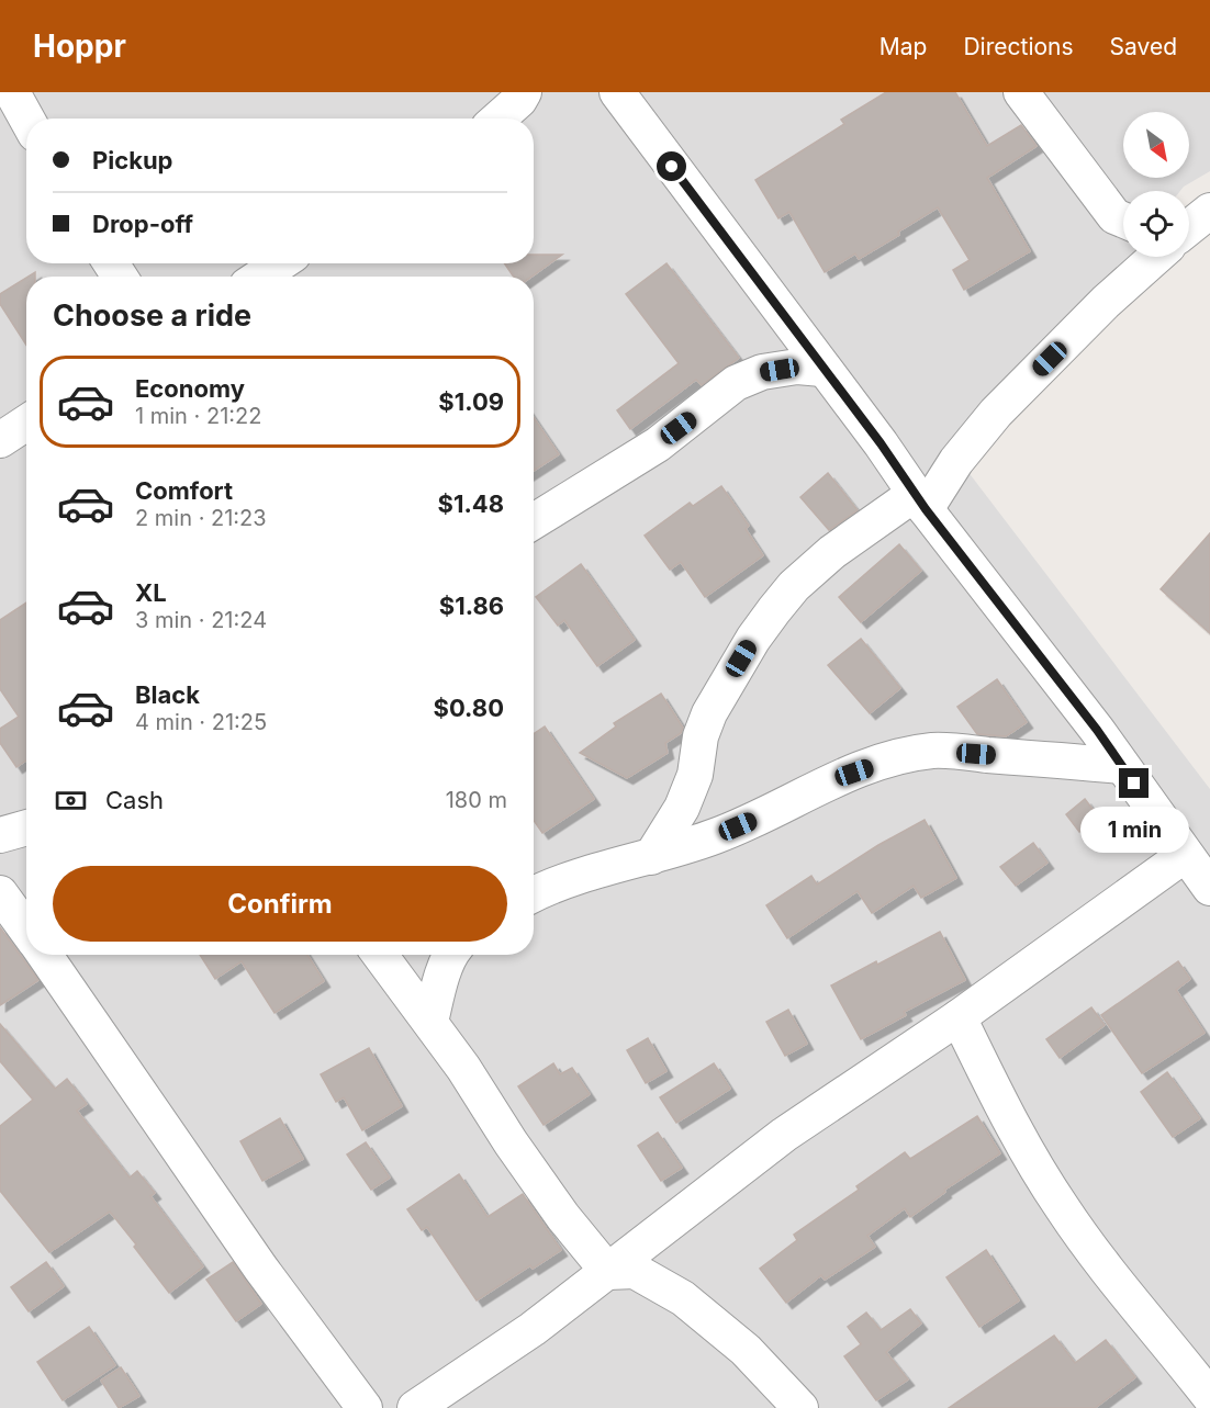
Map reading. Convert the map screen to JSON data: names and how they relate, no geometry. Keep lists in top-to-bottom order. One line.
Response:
{"north":"bottom right","page":{"header":"Hoppr","nav":["Map","Directions","Saved"],"banner":["Pickup","Drop-off"],"heading":"Choose a ride","list":[{"name":"Economy","note":"1 min · 21:22","value":"$1.09"},{"name":"Comfort","note":"2 min · 21:23","value":"$1.48"},{"name":"XL","note":"3 min · 21:24","value":"$1.86"},{"name":"Black","note":"4 min · 21:25","value":"$0.80"}],"pay":["Cash","180 m"],"bubble":"1 min","buttons":"Confirm"}}
